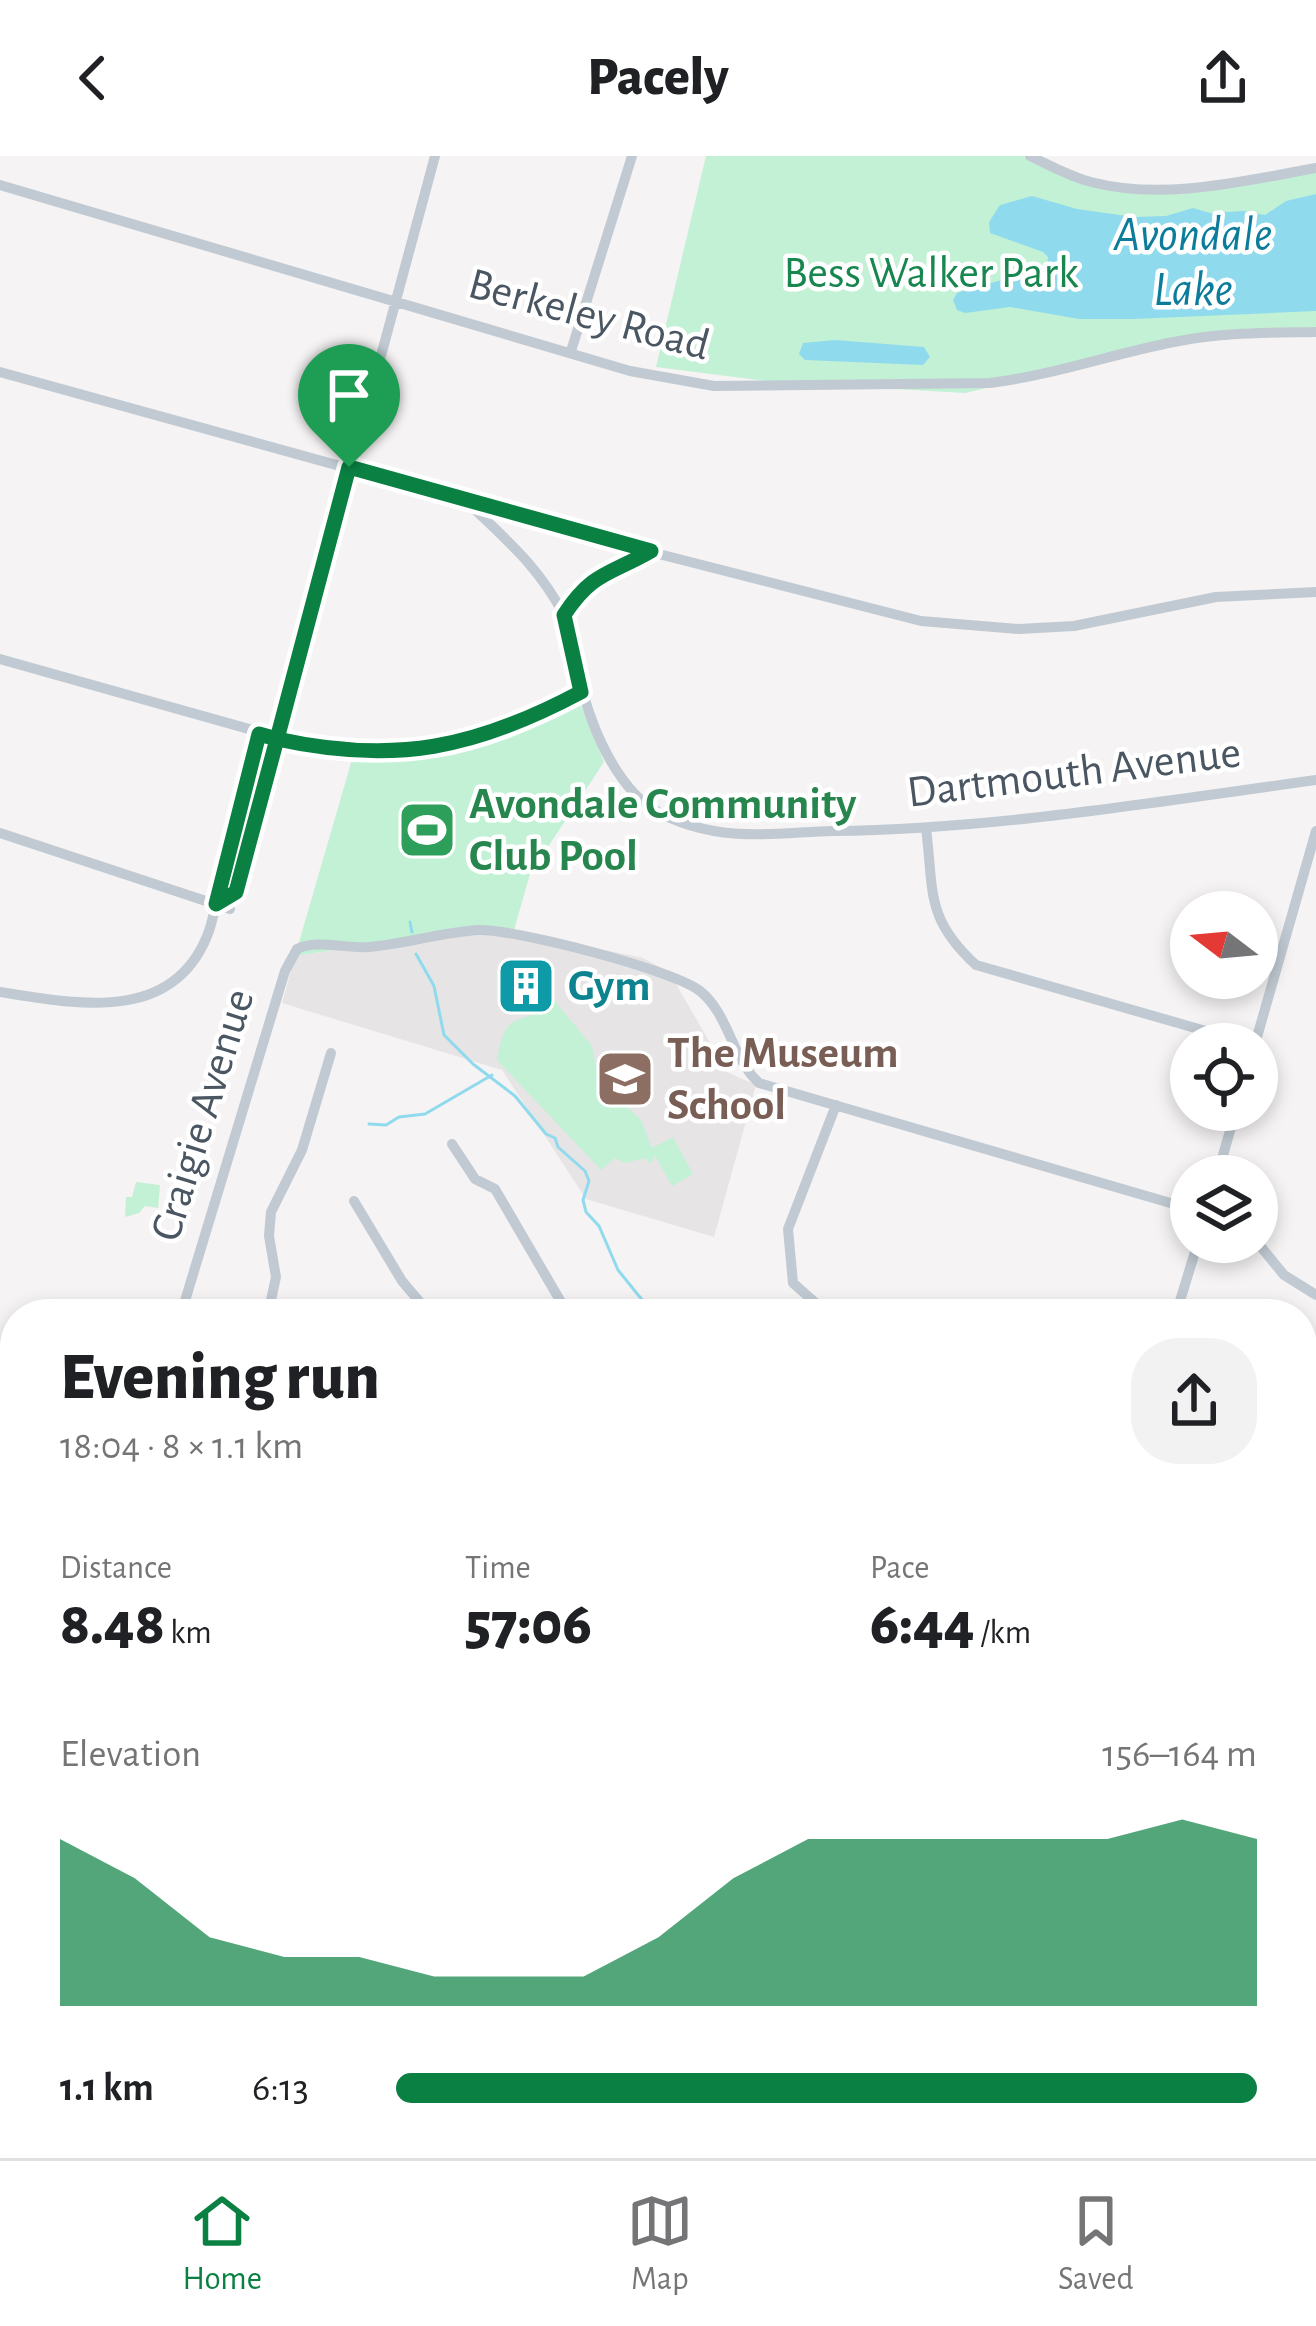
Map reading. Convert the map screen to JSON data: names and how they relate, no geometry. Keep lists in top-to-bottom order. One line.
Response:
{"streets":{"street":["Berkeley Road","Dartmouth Avenue","Craigie Avenue"]},"water":["Avondale Lake"],"parks":["Bess Walker Park"],"places":{"sports":["Avondale Community Club Pool"],"building":["Gym"],"school or university":["The Museum School"]},"north":"left","page":{"header":"Pacely","heading":["Evening run","18:04 · 8 × 1.1 km"],"stats":[["Distance","8.48 km"],["Time","57:06"],["Pace","6:44 /km"]],"chart":["Elevation","156–164 m"],"list":[{"name":"1.1 km","note":"6:13"}],"tabs":["Home","Map","Saved"]}}
